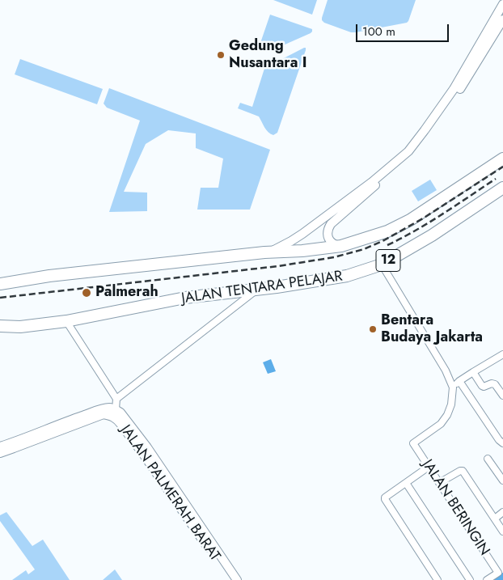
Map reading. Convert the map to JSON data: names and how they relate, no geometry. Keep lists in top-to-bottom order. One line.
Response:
{"streets":{"highway":["12","JALAN TENTARA PELAJAR"],"main road":["JALAN PALMERAH BARAT"],"street":["JALAN BERINGIN"]},"places":["Gedung Nusantara I","Palmerah","Bentara Budaya Jakarta"],"scale_bar":"100 m"}
